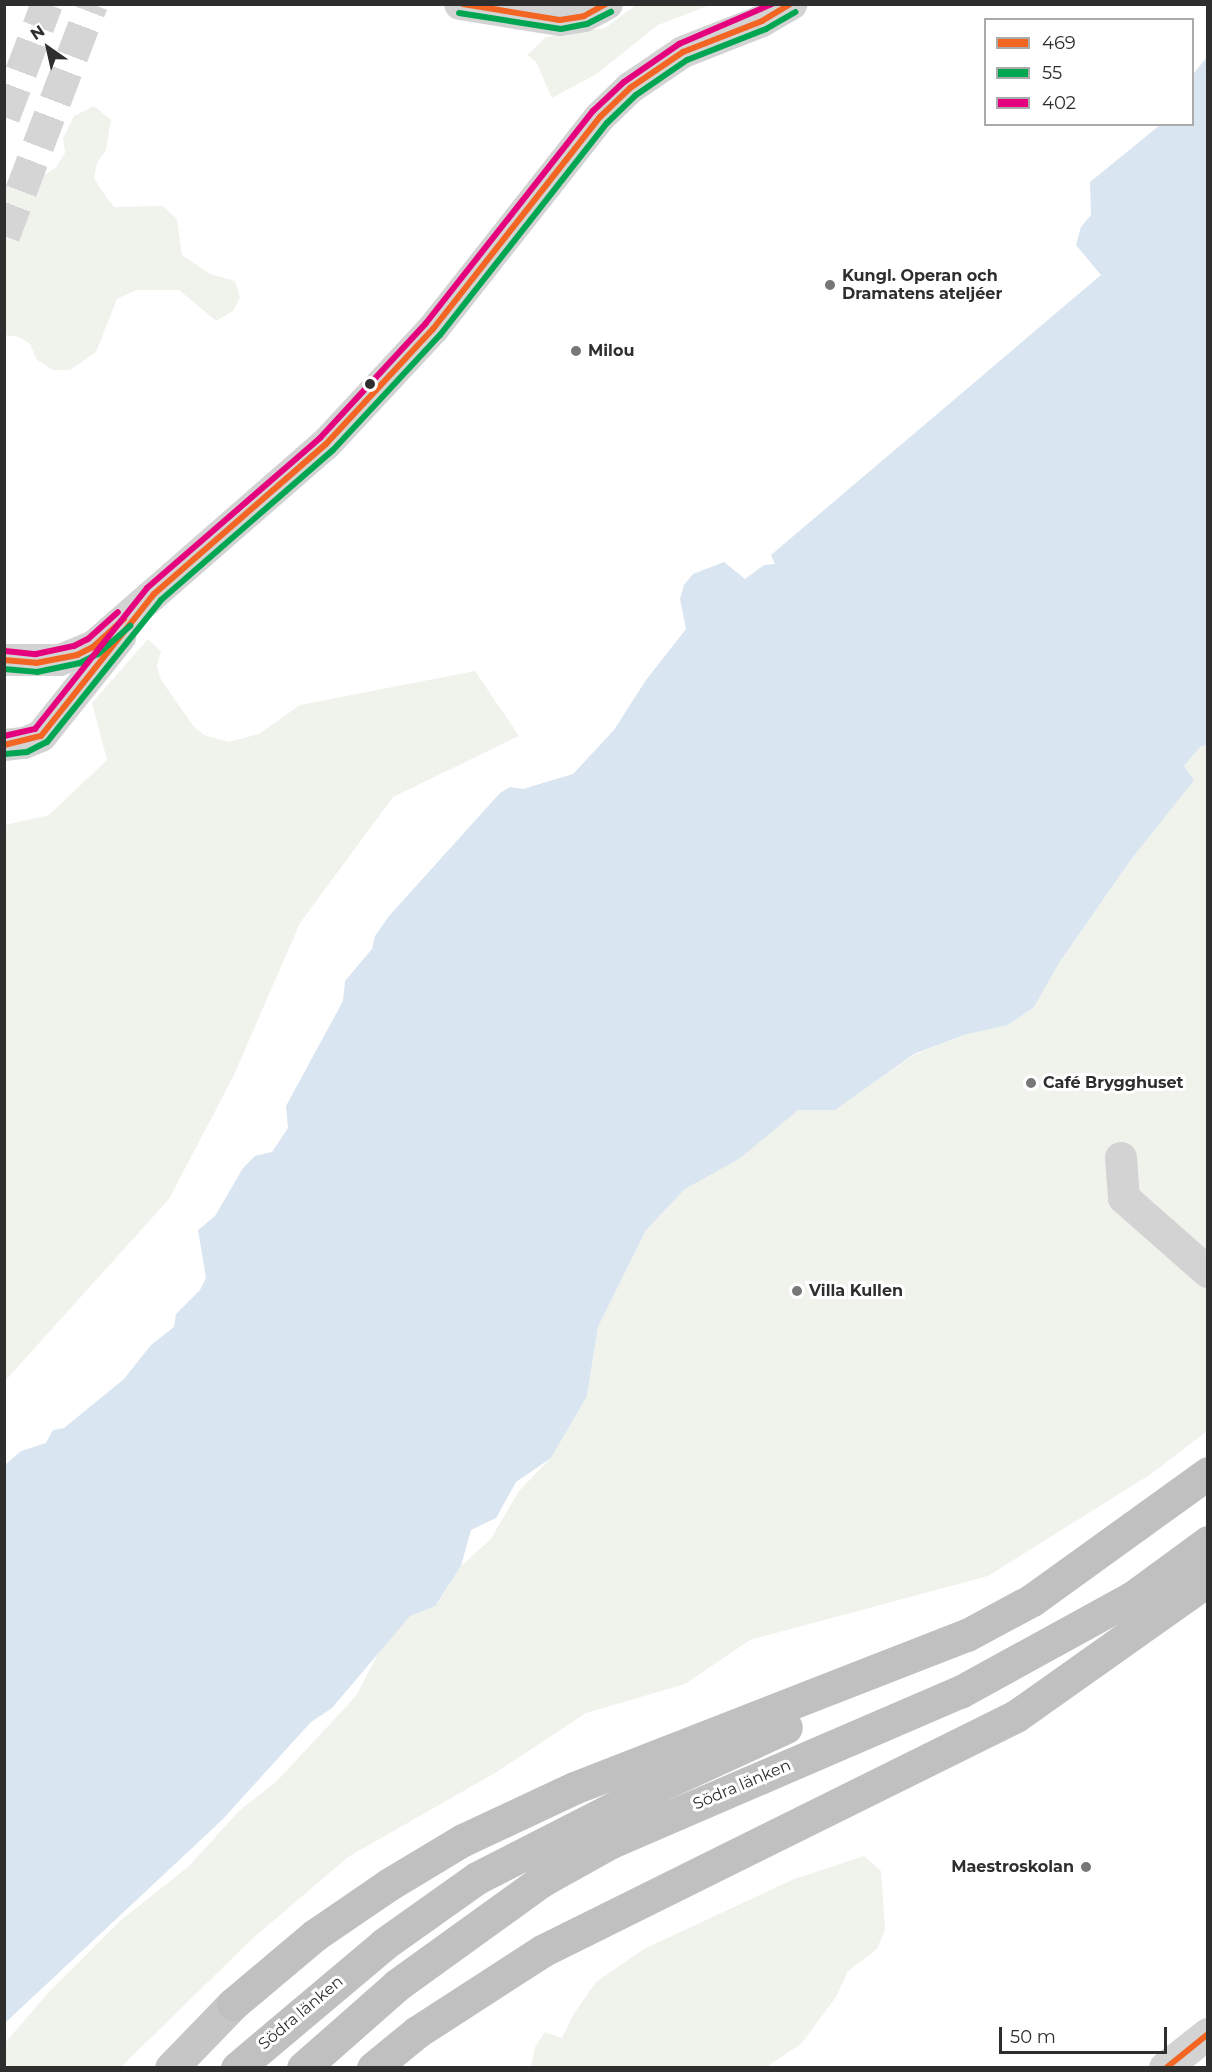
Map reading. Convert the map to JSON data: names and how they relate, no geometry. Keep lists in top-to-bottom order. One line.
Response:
{"streets":{"highway":["Södra länken"]},"places":["Kungl. Operan och Dramatens ateljéer","Milou","Café Brygghuset","Villa Kullen","Maestroskolan"],"lines":["transit line 469","transit line 402","transit line 55"],"legend":["469","55","402"],"scale_bar":"50 m","north":"top left"}
